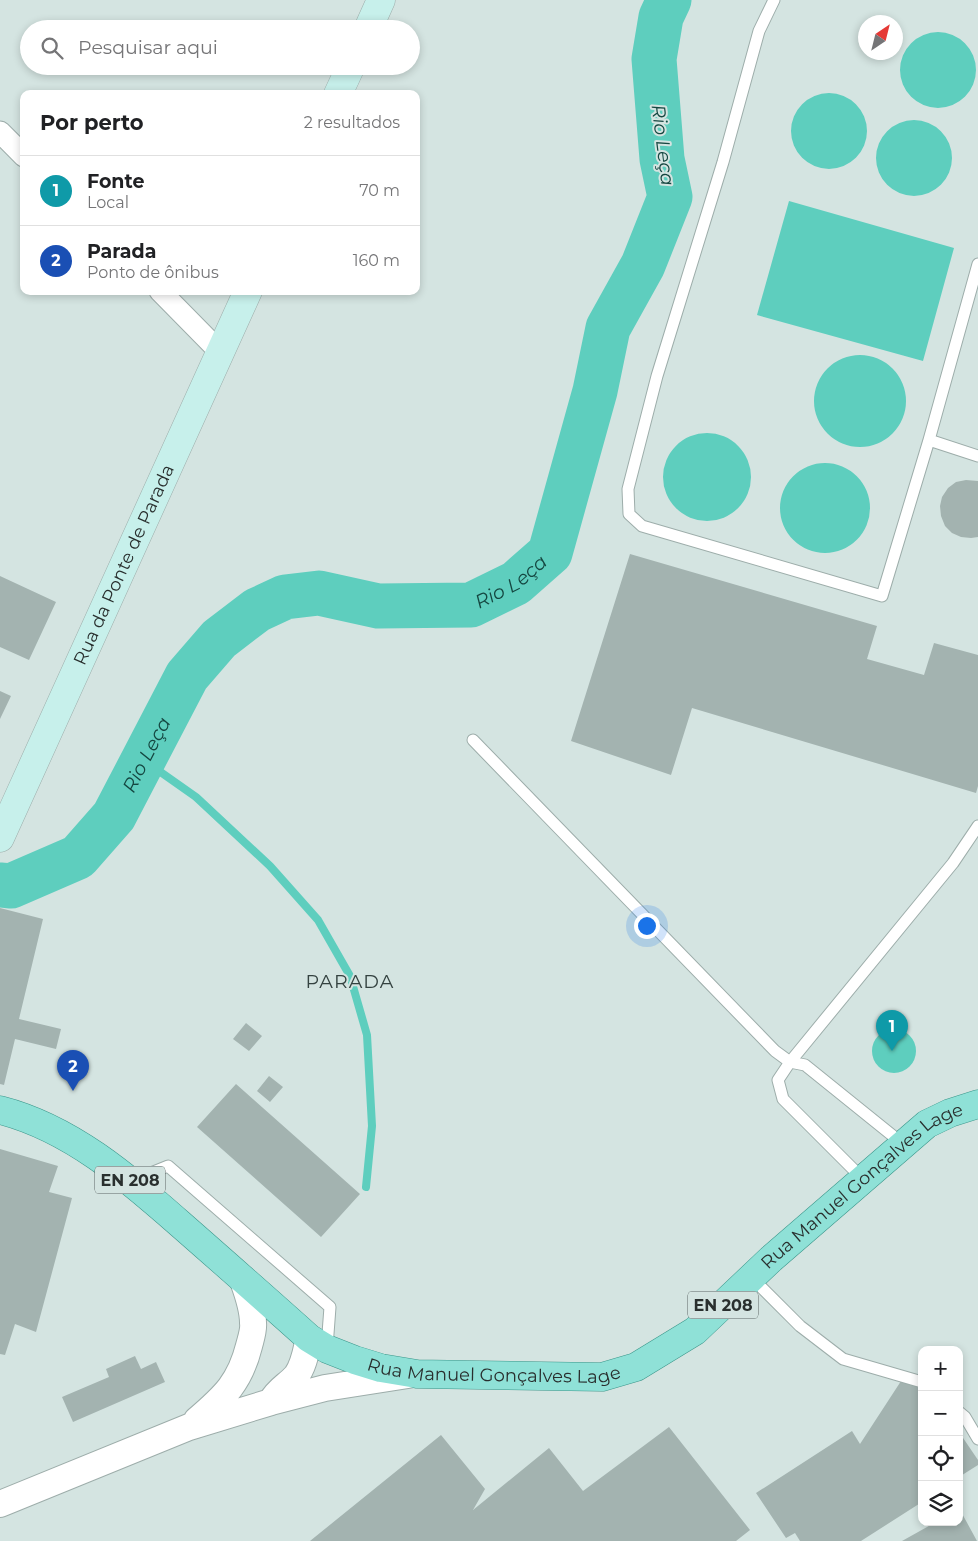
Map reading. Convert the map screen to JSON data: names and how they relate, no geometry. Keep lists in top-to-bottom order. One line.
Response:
{"streets":{"main road":["Rua da Ponte de Parada","EN 208","Rua Manuel Gonçalves Lage"]},"districts":["PARADA"],"water":["Rio Leça"],"north":"top right","page":{"search":"Pesquisar aqui","heading":["Por perto","2 resultados"],"list":[{"mark":"1","name":"Fonte","note":"Local","value":"70 m"},{"mark":"2","name":"Parada","note":"Ponto de ônibus","value":"160 m"}],"pins":["1","2"],"map_buttons":["+","−"]}}
